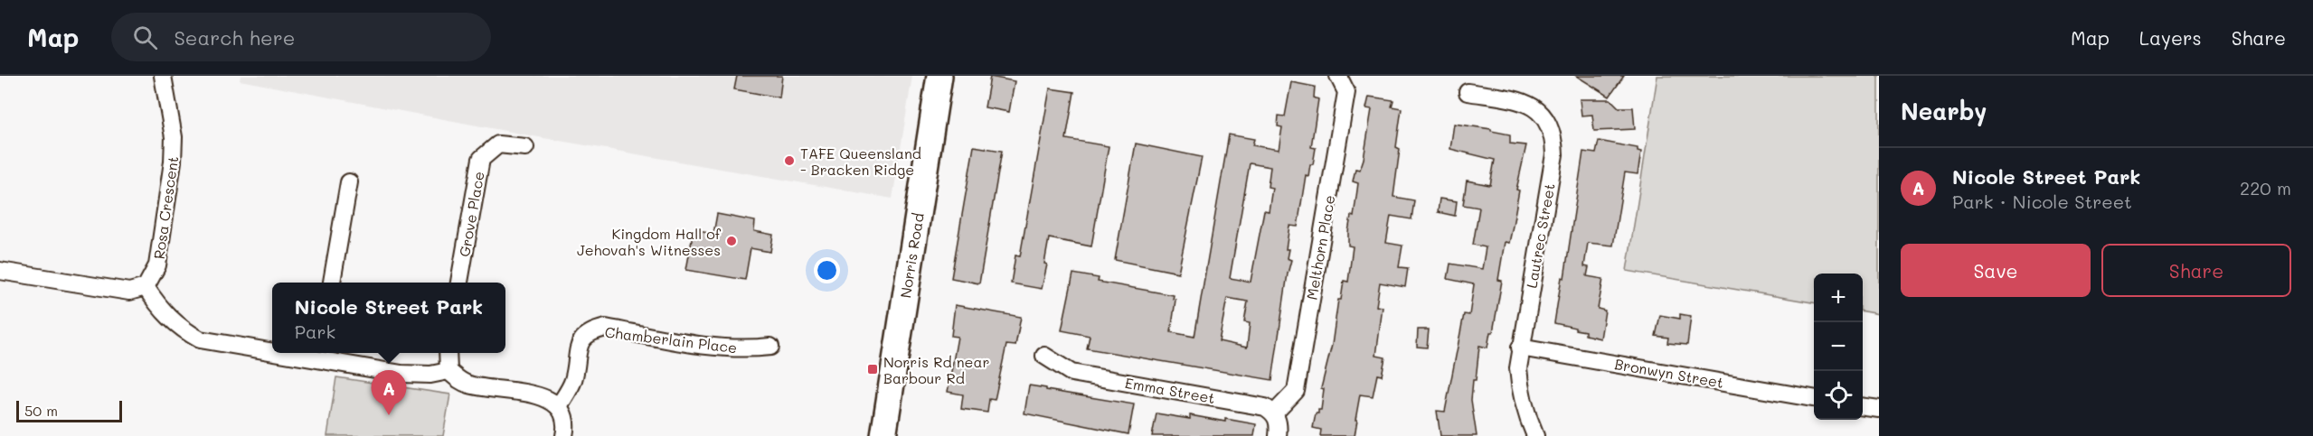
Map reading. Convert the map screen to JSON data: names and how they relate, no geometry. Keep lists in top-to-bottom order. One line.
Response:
{"streets":{"main road":["Norris Road"],"street":["Rosa Crescent","Grove Place","Lautrec Street","Melthorn Place","Chamberlain Place","Bronwyn Street","Emma Street"]},"crossings":[["Lautrec Street","Bronwyn Street"],["Melthorn Place","Emma Street"]],"places":{"other":["TAFE Queensland - Bracken Ridge","Kingdom Hall of Jehovah's Witnesses"],"transit":["Norris Rd near Barbour Rd"]},"scale_bar":"50 m","page":{"header":"Map","search":"Search here","nav":["Map","Layers","Share"],"heading":"Nearby","list":[{"mark":"A","name":"Nicole Street Park","note":"Park · Nicole Street","value":"220 m"}],"buttons":["Save","Share"],"map_buttons":["+","−"],"popup":["Nicole Street Park","Park"],"pins":"A","scale":"50 m"}}
